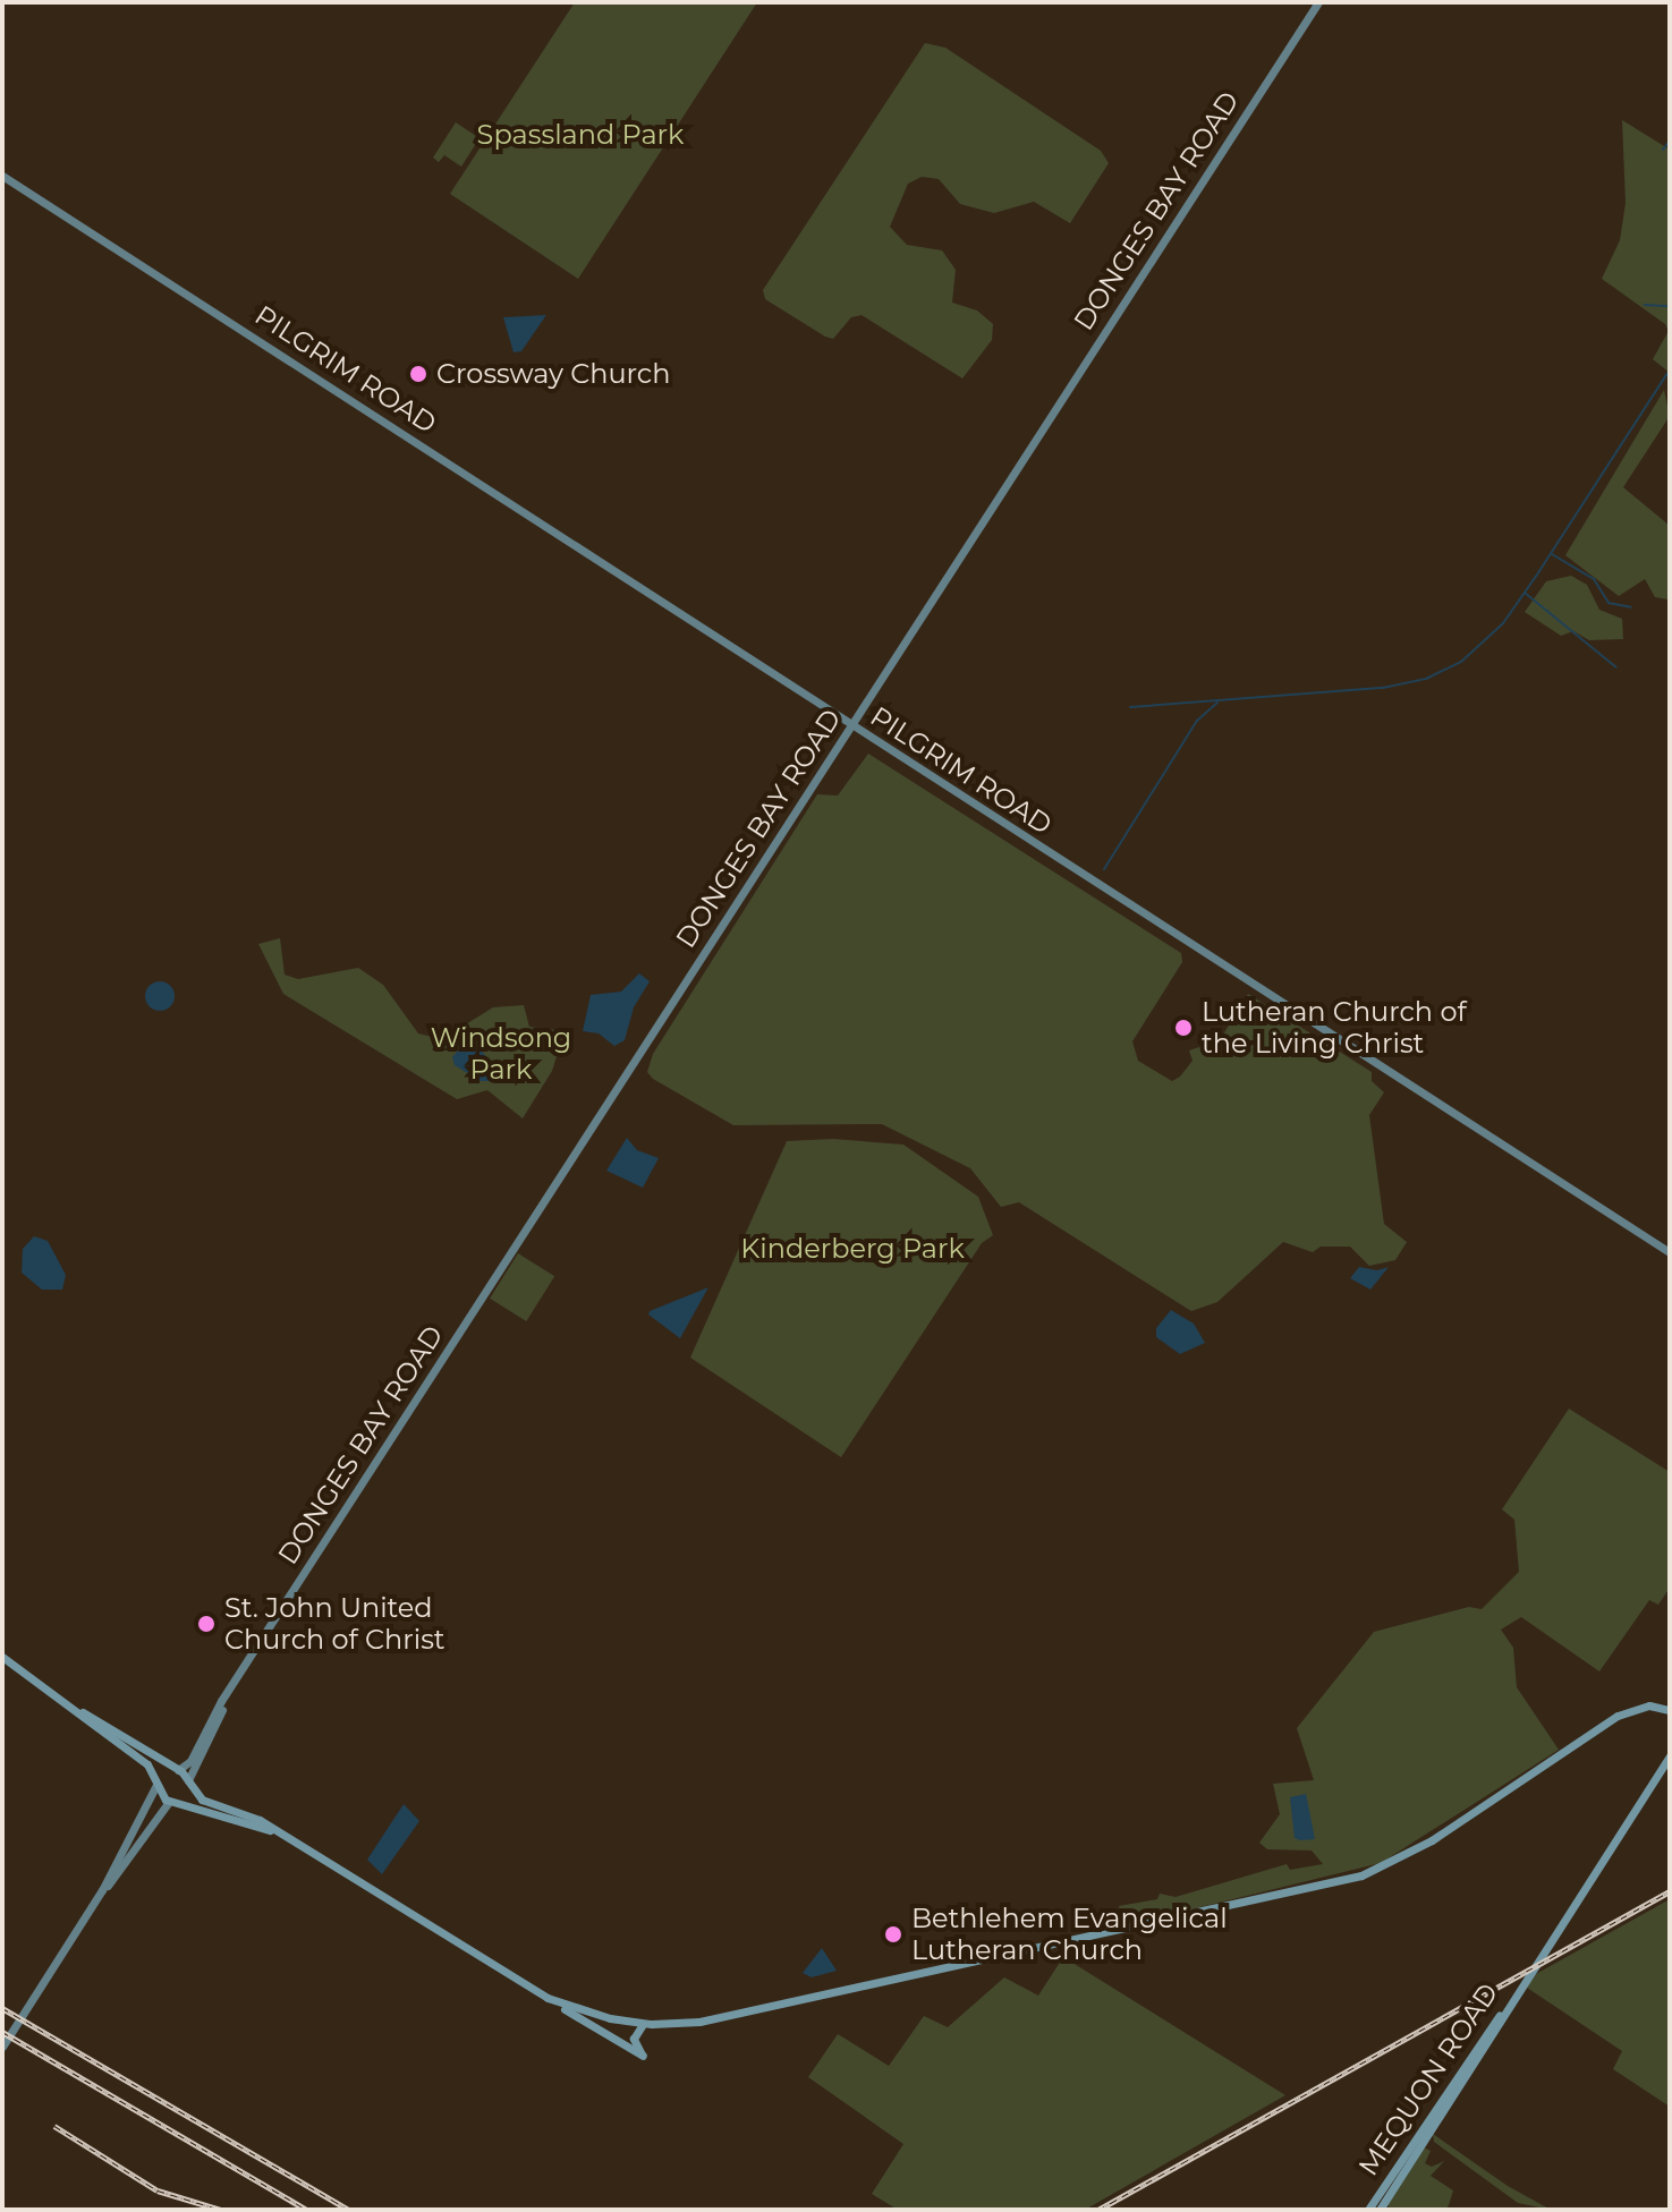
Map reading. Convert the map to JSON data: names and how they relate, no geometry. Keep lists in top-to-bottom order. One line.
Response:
{"streets":{"main road":["MEQUON ROAD"],"street":["DONGES BAY ROAD","PILGRIM ROAD"]},"crossings":[["DONGES BAY ROAD","PILGRIM ROAD"]],"parks":["Spassland Park","Windsong Park","Kinderberg Park"],"places":["Crossway Church","Lutheran Church of the Living Christ","St. John United Church of Christ","Bethlehem Evangelical Lutheran Church"]}
